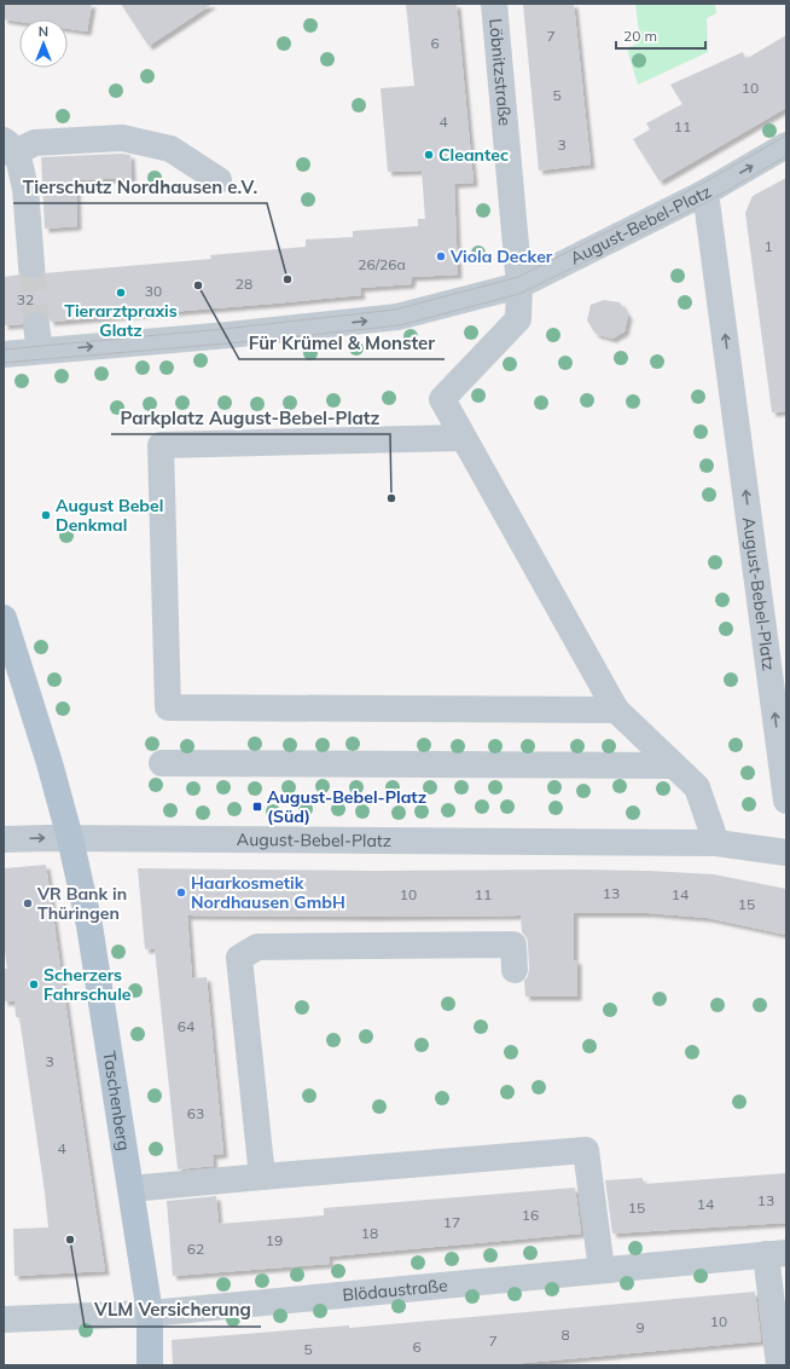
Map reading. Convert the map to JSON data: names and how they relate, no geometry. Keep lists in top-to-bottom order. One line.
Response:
{"streets":{"main road":["Taschenberg"],"street":["Löbnitzstraße","August-Bebel-Platz","Blödaustraße"]},"crossings":[["Löbnitzstraße","August-Bebel-Platz"],["August-Bebel-Platz","Taschenberg"],["Taschenberg","Blödaustraße"]],"places":{"other":["Cleantec","Viola Decker","Tierschutz Nordhausen e.V.","Für Krümel & Monster","Tierarztpraxis Glatz","Parkplatz August-Bebel-Platz","August Bebel Denkmal","Haarkosmetik Nordhausen GmbH","VR Bank in Thüringen","Scherzers Fahrschule","VLM Versicherung"],"transit":["August-Bebel-Platz (Süd)"]},"house_numbers":["7","6","10","5","4","11","3","1","26/26a","28","30","32","13","10","11","14","15","64","3","63","4","13","14","15","16","17","18","19","62","10","9","8","7","6","5"],"scale_bar":"20 m","north":"top"}
